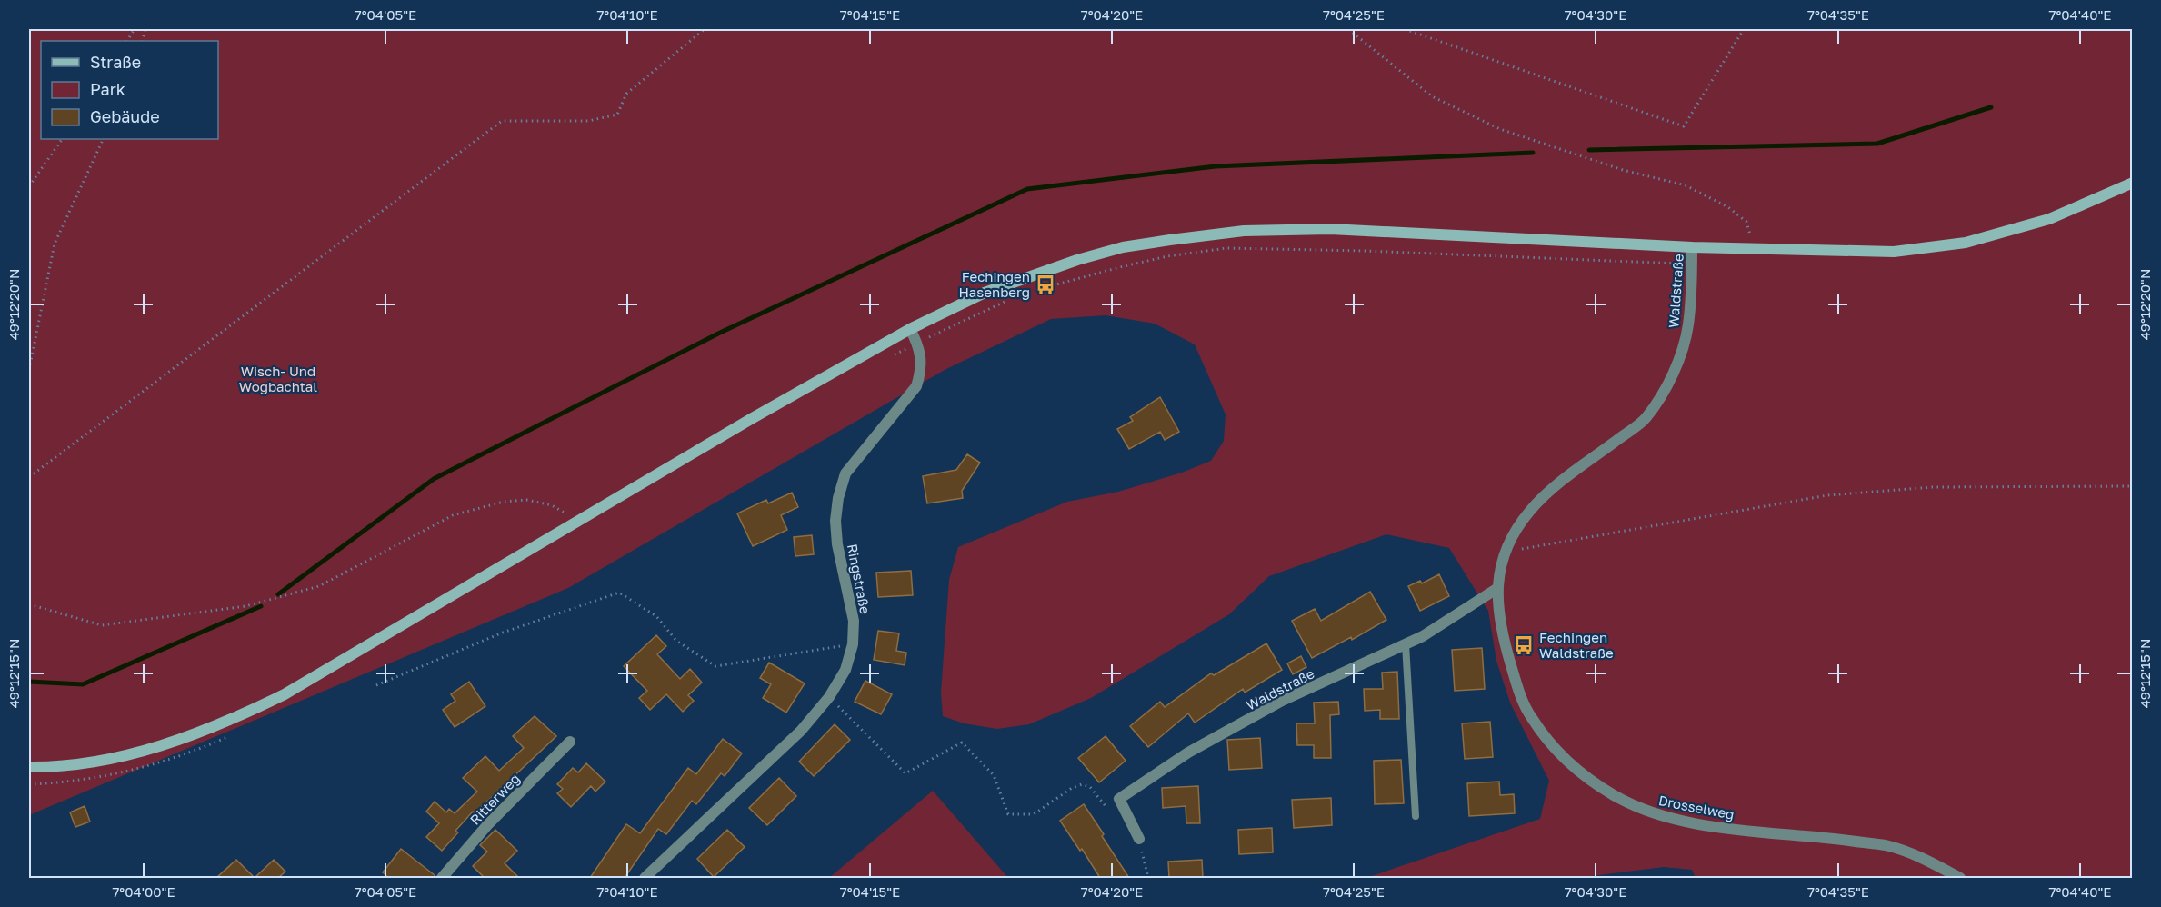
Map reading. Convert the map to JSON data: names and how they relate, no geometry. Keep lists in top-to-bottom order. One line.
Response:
{"streets":{"street":["Waldstraße","Ringstraße","Ritterweg","Drosselweg"]},"crossings":[["Waldstraße","Drosselweg"]],"parks":["Wisch- Und Wogbachtal"],"places":{"bus stop":["Fechingen Hasenberg","Fechingen Waldstraße"]},"legend":["Straße","Park","Gebäude"],"coordinates":["7°04'05\"E","7°04'10\"E","7°04'15\"E","7°04'20\"E","7°04'25\"E","7°04'30\"E","7°04'35\"E","7°04'40\"E","49°12'20\"N","49°12'15\"N","7°04'00\"E"]}
